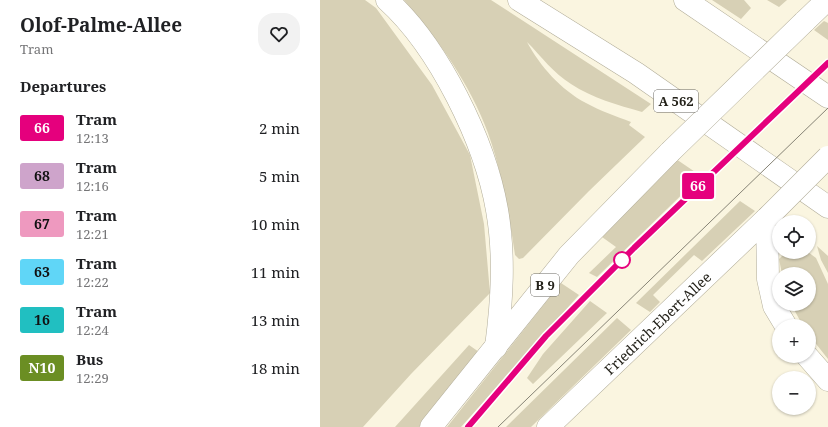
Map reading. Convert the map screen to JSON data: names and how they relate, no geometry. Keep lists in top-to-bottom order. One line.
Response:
{"streets":{"main road":["A 562","B 9","Friedrich-Ebert-Allee"]},"lines":["tram line 66"],"page":{"heading":[["Olof-Palme-Allee","Tram"],"Departures"],"on_map":"66","list":[{"mark":"66","name":"Tram","note":"12:13","value":"2 min"},{"mark":"68","name":"Tram","note":"12:16","value":"5 min"},{"mark":"67","name":"Tram","note":"12:21","value":"10 min"},{"mark":"63","name":"Tram","note":"12:22","value":"11 min"},{"mark":"16","name":"Tram","note":"12:24","value":"13 min"},{"mark":"N10","name":"Bus","note":"12:29","value":"18 min"}],"map_buttons":["+","−"]}}
